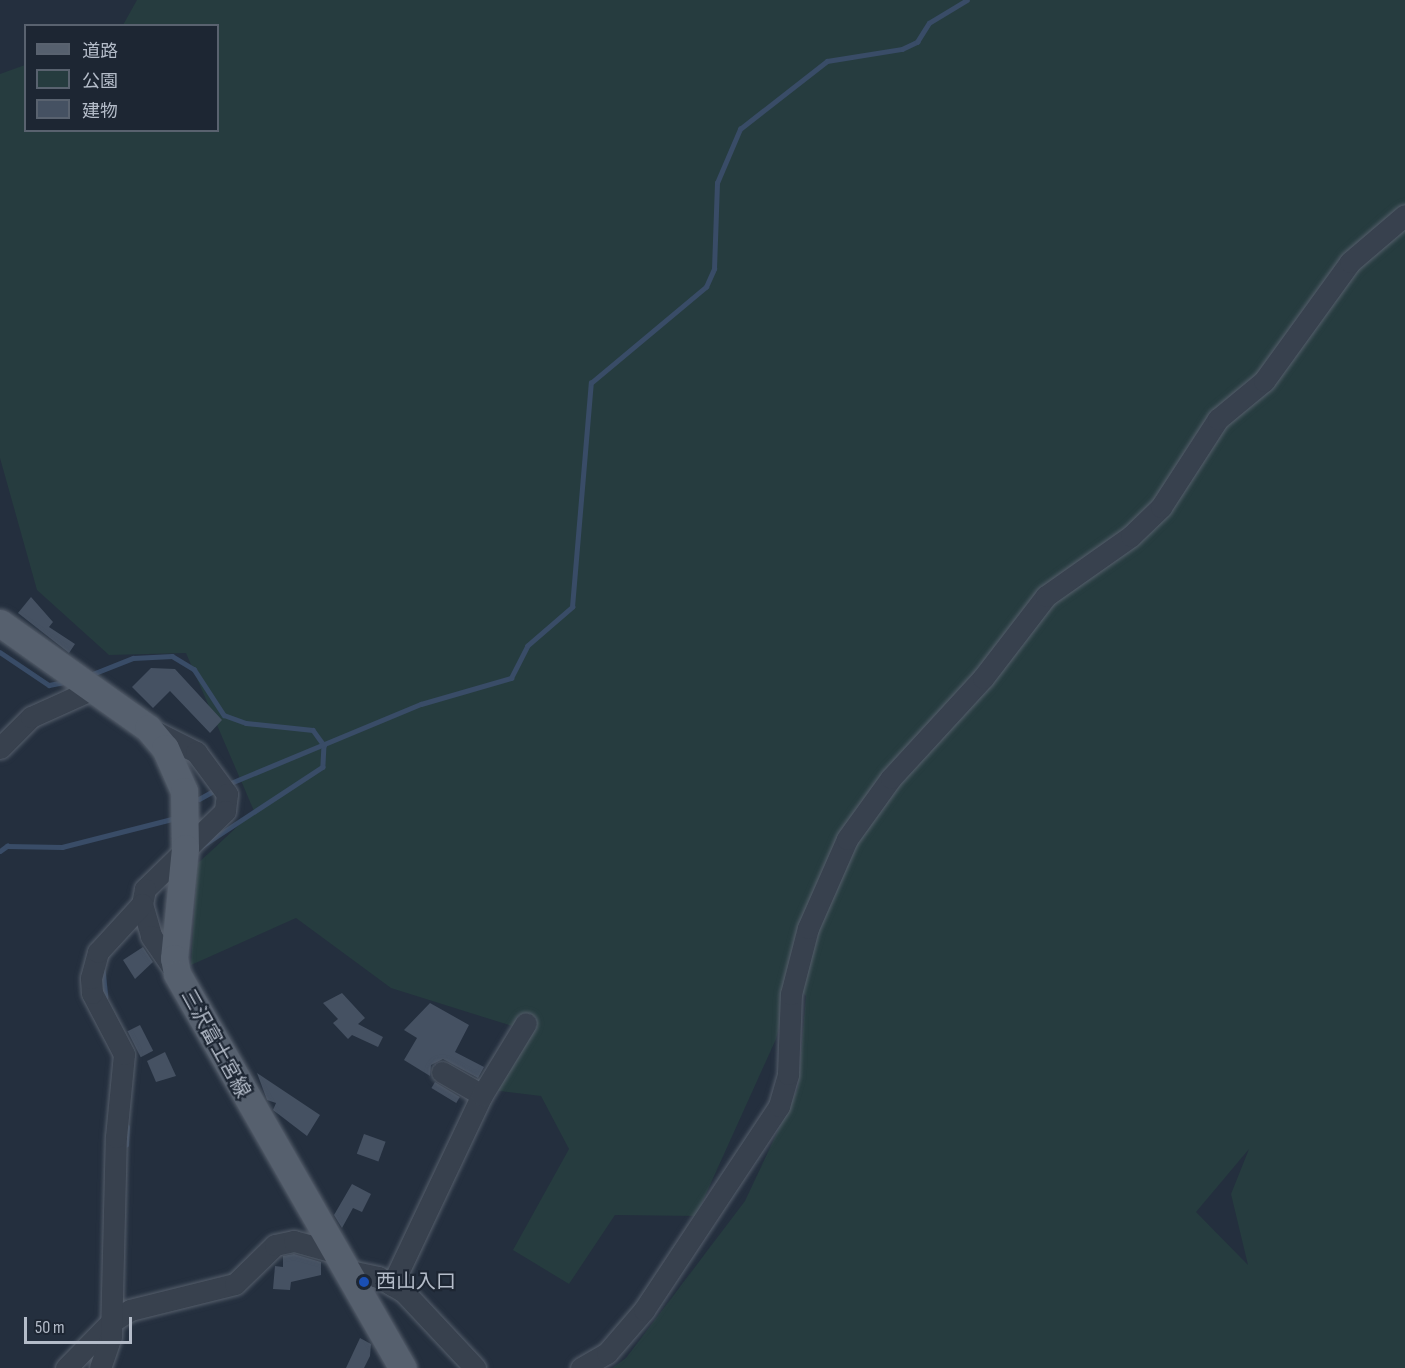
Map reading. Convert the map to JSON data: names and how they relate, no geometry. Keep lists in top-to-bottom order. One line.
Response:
{"streets":{"main road":["三沢富士宮線"]},"places":["西山入口"],"legend":["道路","公園","建物"],"scale_bar":"50 m"}
